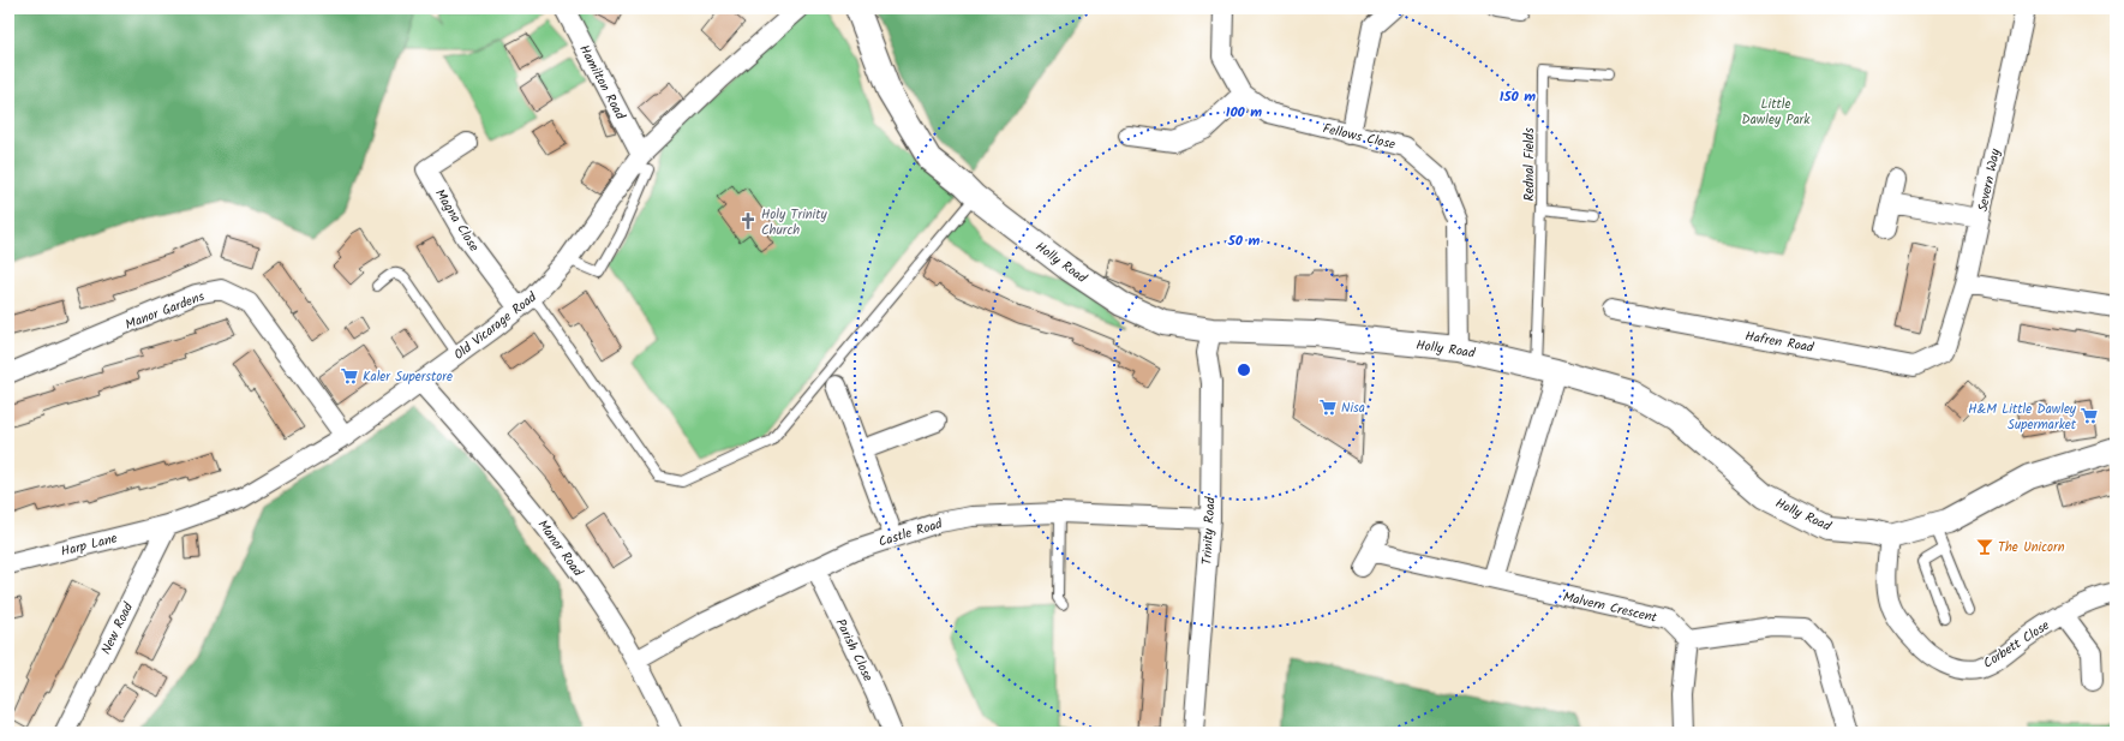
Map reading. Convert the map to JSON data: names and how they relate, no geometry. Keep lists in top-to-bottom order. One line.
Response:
{"streets":{"street":["Hamilton Road","Fellows Close","Severn Way","Magna Close","Holly Road","Manor Gardens","Old Vicarage Road","Hafren Road","Trinity Road","Castle Road","Harp Lane","Manor Road","Malvern Crescent","New Road","Corbett Close","Parish Close"],"lane":["Rednal Fields"]},"crossings":[["Hamilton Road","Old Vicarage Road"],["Fellows Close","Holly Road"],["Rednal Fields","Holly Road"],["Severn Way","Hafren Road"],["Magna Close","Old Vicarage Road"],["Holly Road","Trinity Road"],["Holly Road","Corbett Close"],["Manor Gardens","Old Vicarage Road"],["Old Vicarage Road","Harp Lane"],["Old Vicarage Road","Manor Road"],["Old Vicarage Road","New Road"],["Trinity Road","Castle Road"],["Castle Road","Manor Road"],["Castle Road","Parish Close"],["Harp Lane","New Road"]],"parks":["Little Dawley Park"],"places":{"church":["Holy Trinity Church"],"supermarket":["Kaler Superstore","Nisa","H&M Little Dawley Supermarket"],"bar":["The Unicorn"]},"rings":["150 m","100 m","50 m"]}
